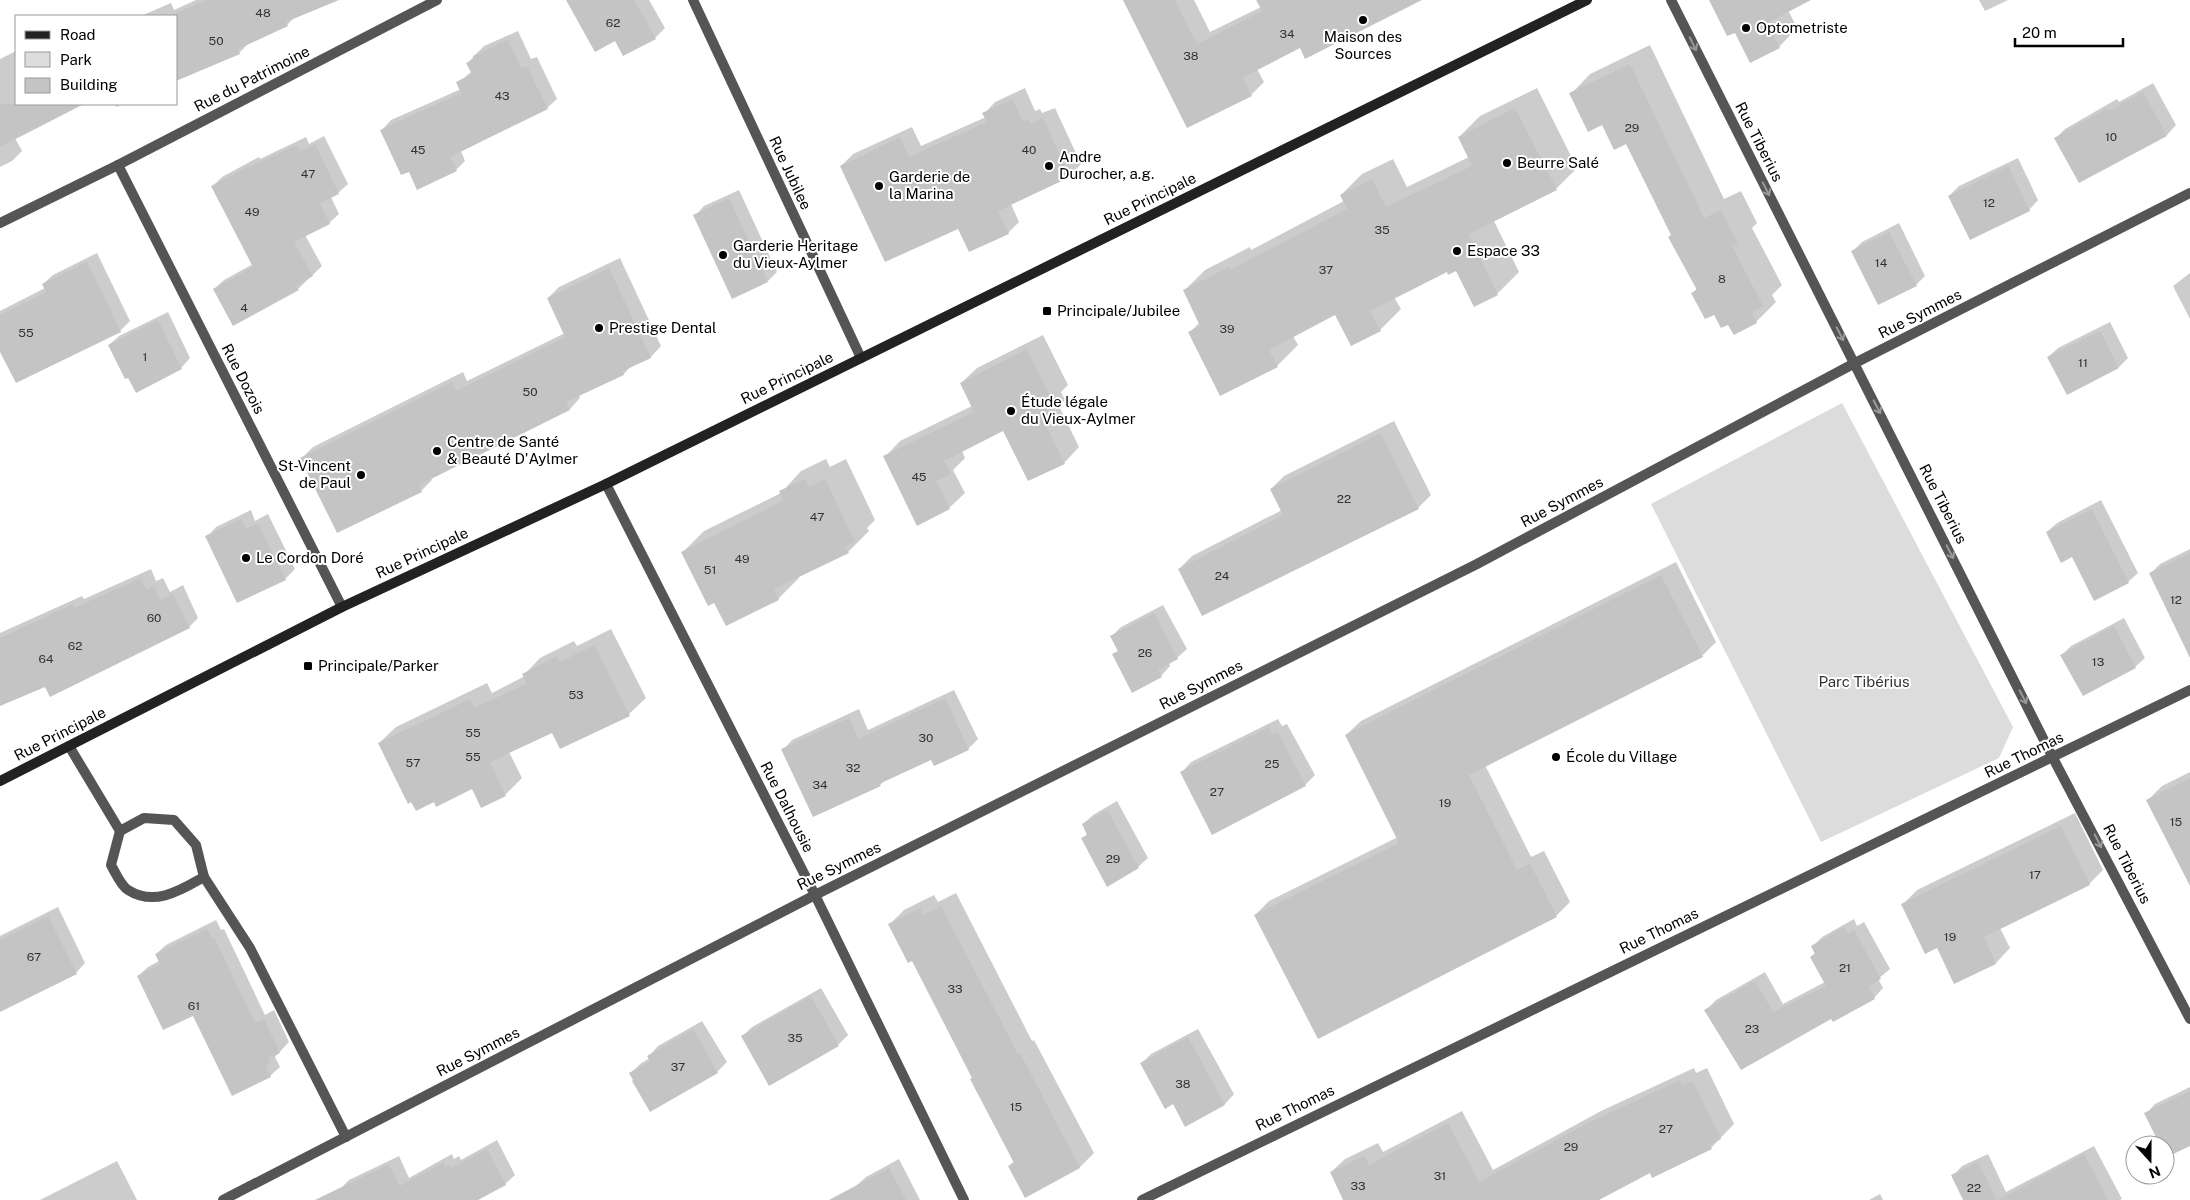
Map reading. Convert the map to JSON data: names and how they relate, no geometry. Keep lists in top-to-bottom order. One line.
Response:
{"streets":{"street":["Rue du Patrimoine","Rue Tiberius","Rue Jubilee","Rue Principale","Rue Symmes","Rue Dozois","Rue Thomas","Rue Dalhousie"]},"crossings":[["Rue du Patrimoine","Rue Dozois"],["Rue Tiberius","Rue Symmes"],["Rue Tiberius","Rue Thomas"],["Rue Jubilee","Rue Principale"],["Rue Principale","Rue Dozois"],["Rue Principale","Rue Dalhousie"],["Rue Symmes","Rue Dalhousie"]],"one_way":["Rue Tiberius"],"parks":["Parc Tibérius"],"places":{"other":["Maison des Sources","Optometriste","Beurre Salé","Andre Durocher, a.g.","Garderie de la Marina","Espace 33","Garderie Heritage du Vieux-Aylmer","Prestige Dental","Étude légale du Vieux-Aylmer","Centre de Santé & Beauté D'Aylmer","St-Vincent de Paul","Le Cordon Doré","École du Village"],"transit":["Principale/Jubilee","Principale/Parker"]},"house_numbers":["48","62","34","50","38","43","29","10","45","40","47","12","49","35","14","37","8","4","39","55","1","11","50","45","22","47","49","51","24","12","60","62","26","64","13","53","55","30","55","57","25","32","34","27","19","15","29","17","19","67","21","33","61","23","35","37","38","15","27","29","31","33","22"],"legend":["Road","Park","Building"],"scale_bar":"20 m","north":"bottom"}
